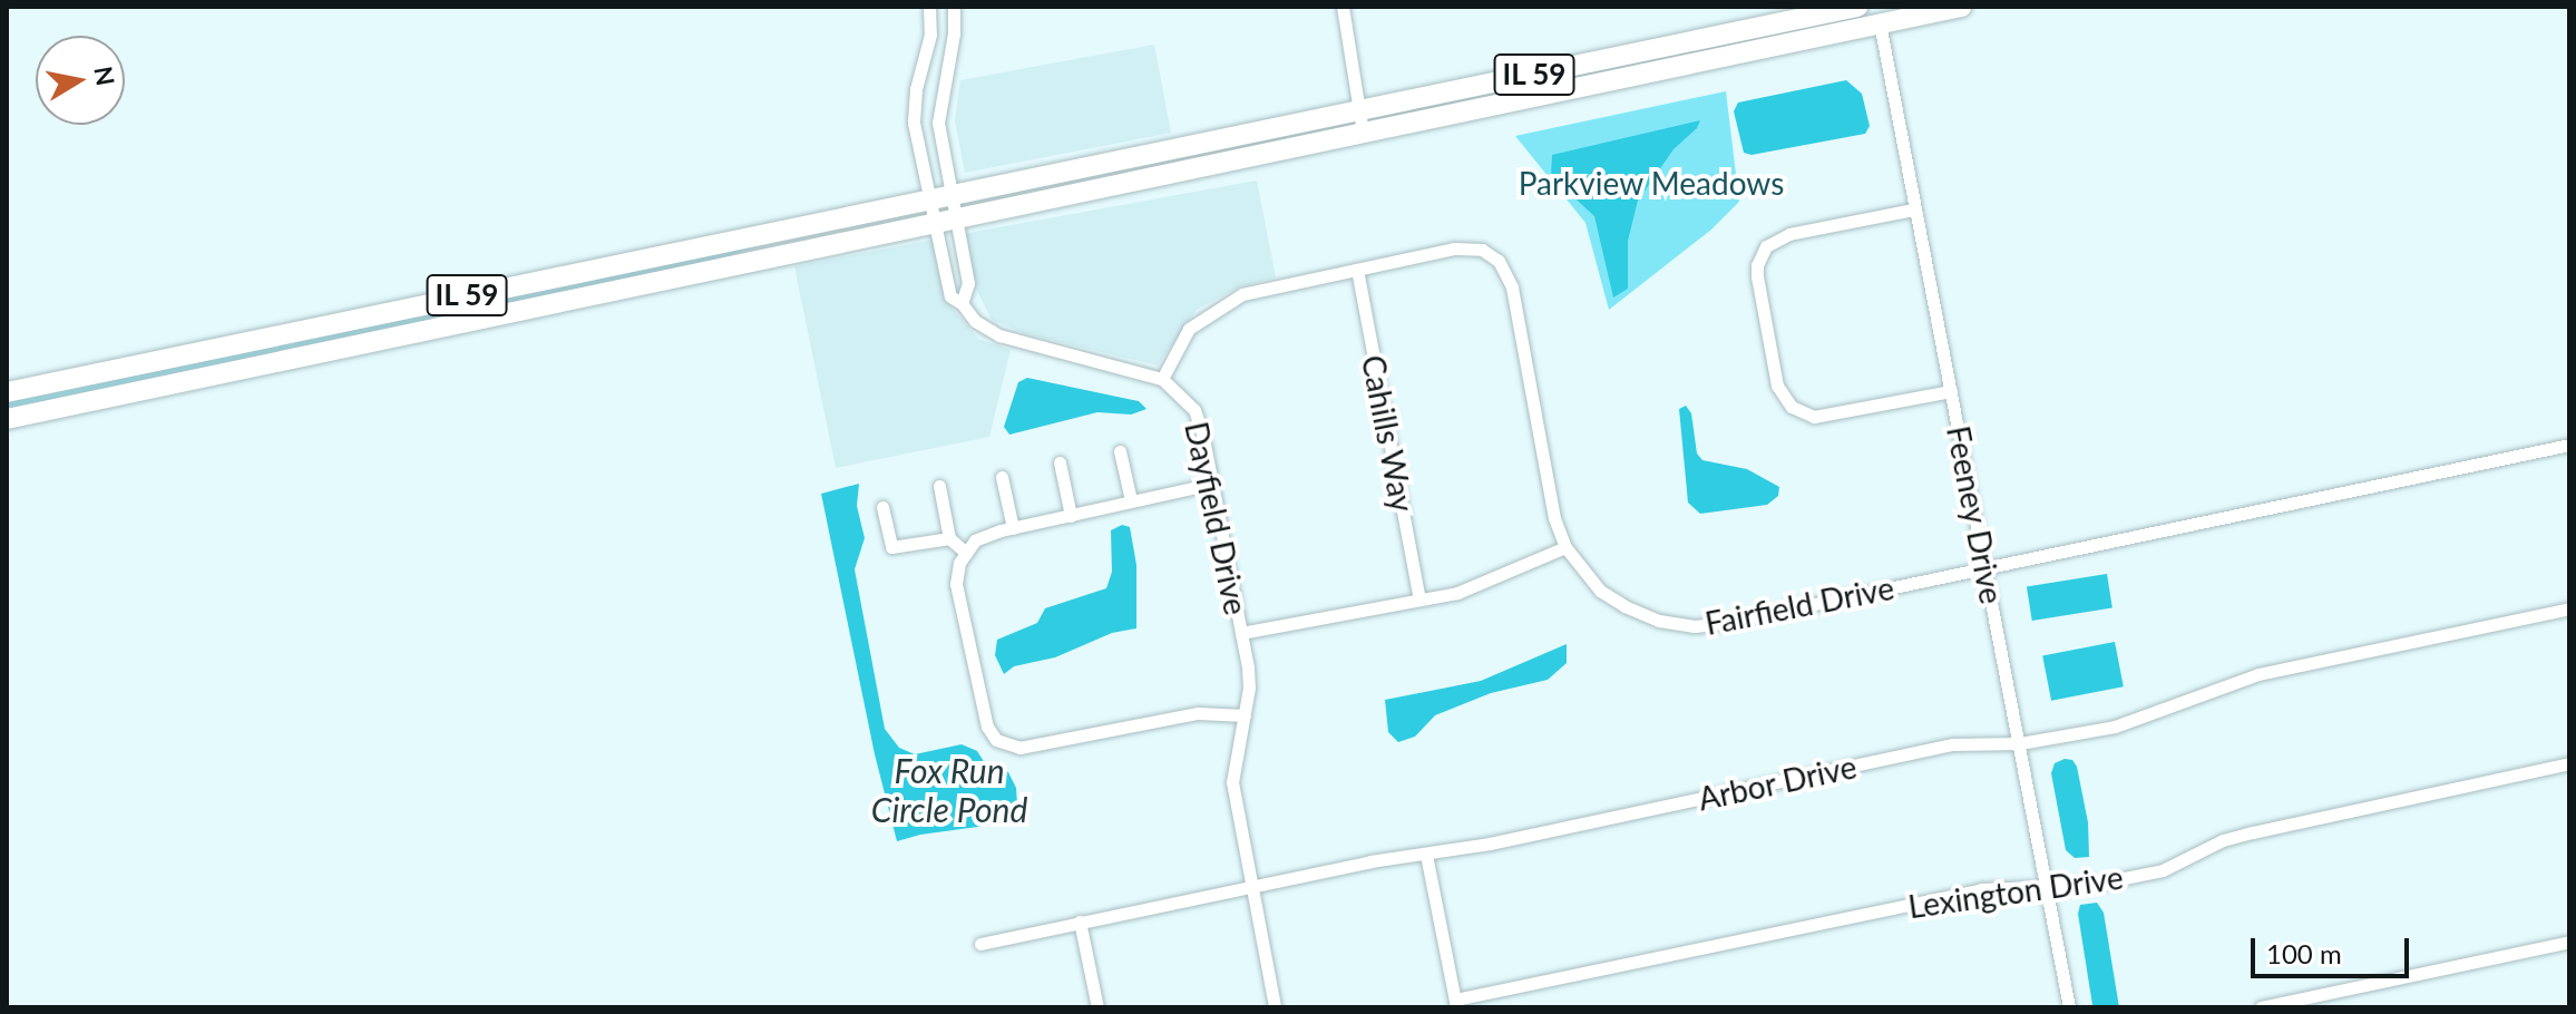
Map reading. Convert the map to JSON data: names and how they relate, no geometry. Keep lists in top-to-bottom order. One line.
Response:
{"streets":{"main road":["IL 59"],"street":["Cahills Way","Feeney Drive","Dayfield Drive","Fairfield Drive","Arbor Drive","Lexington Drive"]},"crossings":[["IL 59","Feeney Drive"],["IL 59","Dayfield Drive"],["Cahills Way","Fairfield Drive"],["Feeney Drive","Fairfield Drive"],["Feeney Drive","Arbor Drive"],["Feeney Drive","Lexington Drive"],["Dayfield Drive","Fairfield Drive"],["Dayfield Drive","Arbor Drive"]],"water":["Fox Run Circle Pond"],"parks":["Parkview Meadows"],"scale_bar":"100 m","north":"right"}
